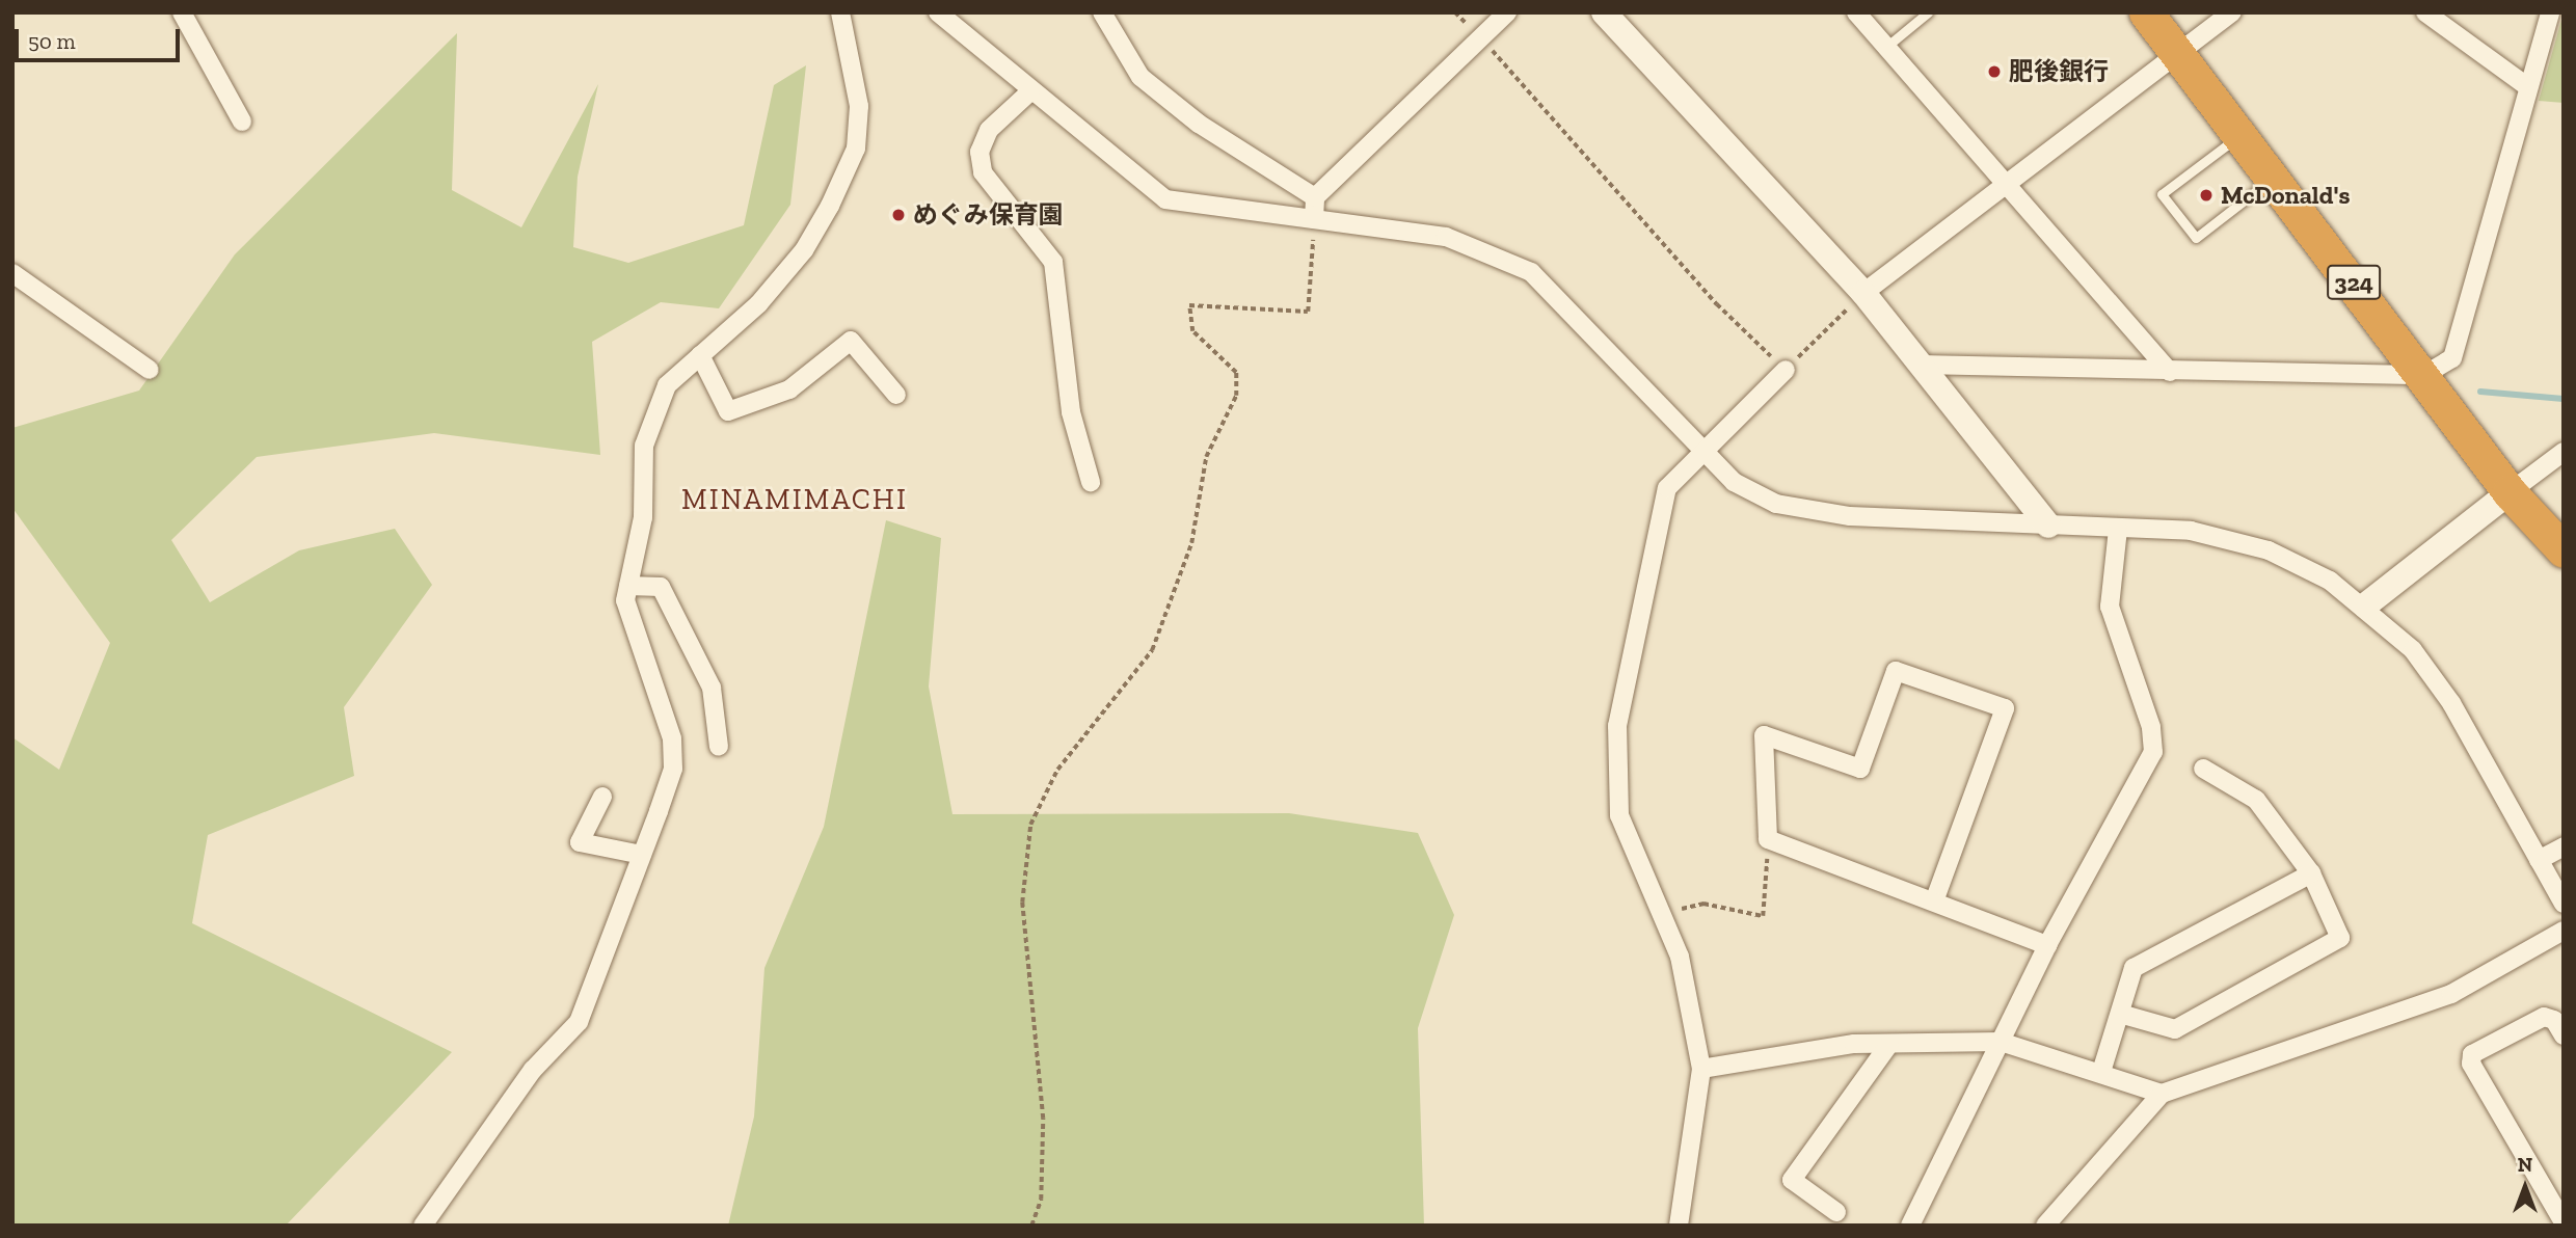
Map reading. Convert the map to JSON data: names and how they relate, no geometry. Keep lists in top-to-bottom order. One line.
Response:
{"streets":{"highway":["324"]},"districts":["MINAMIMACHI"],"places":["肥後銀行","McDonald's","めぐみ保育園"],"scale_bar":"50 m","north":"top"}
